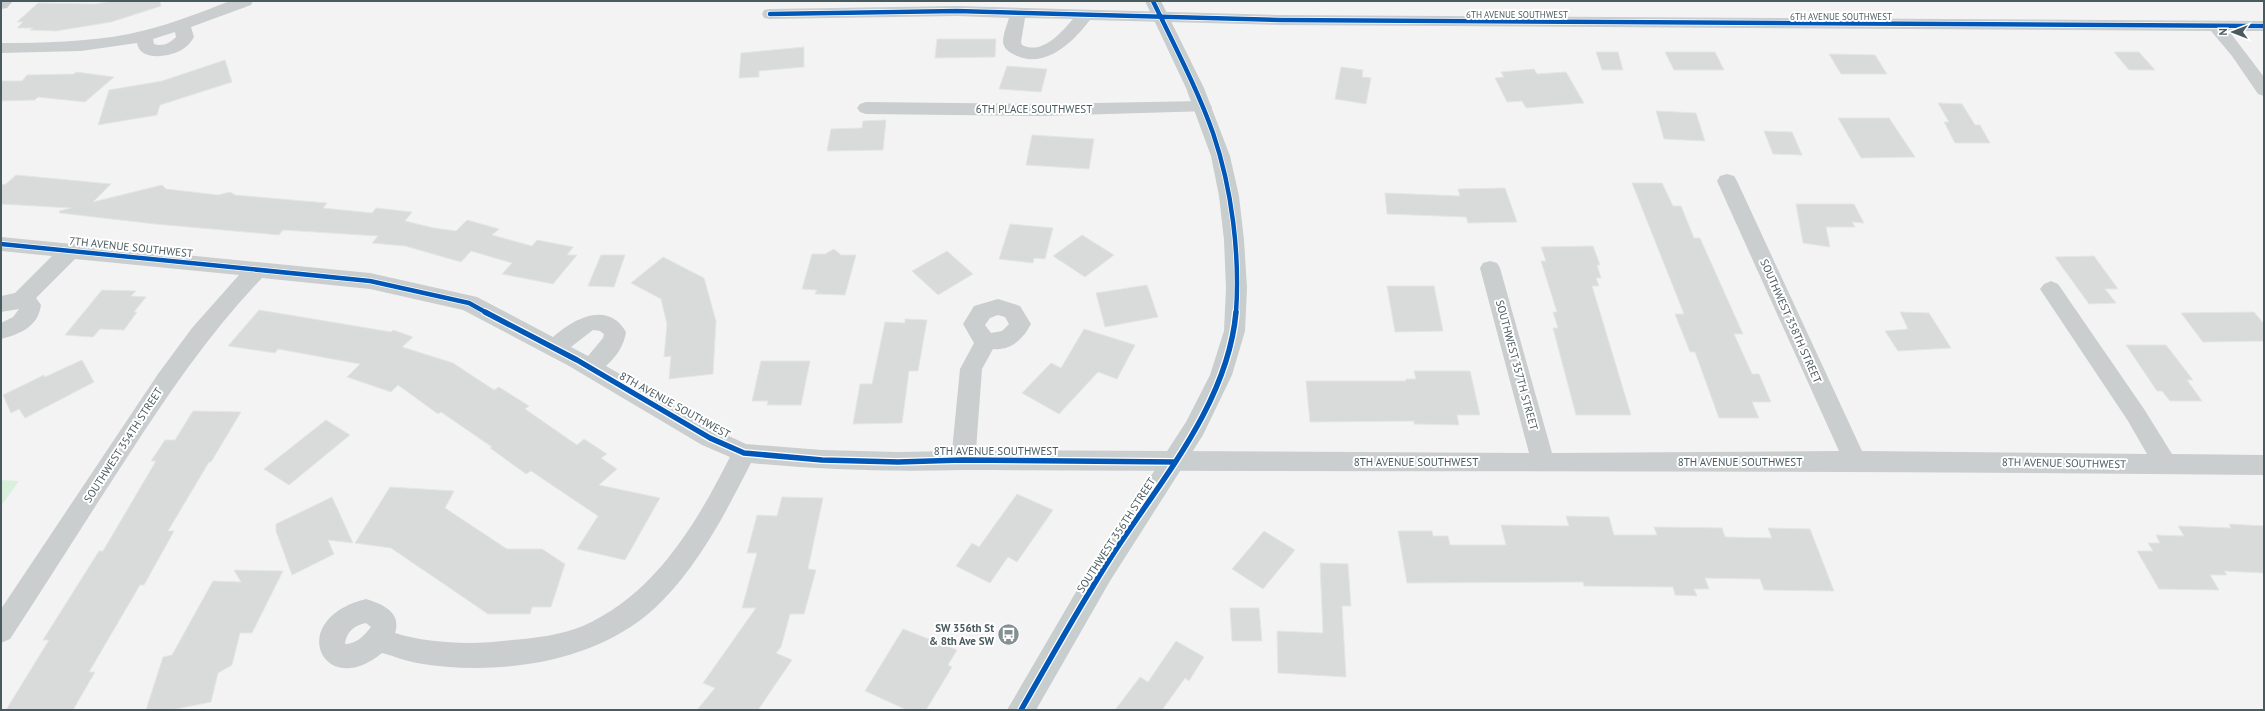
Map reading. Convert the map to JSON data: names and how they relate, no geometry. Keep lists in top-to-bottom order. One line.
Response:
{"streets":{"main road":["SOUTHWEST 356TH STREET"],"street":["6TH AVENUE SOUTHWEST","6TH PLACE SOUTHWEST","7TH AVENUE SOUTHWEST","SOUTHWEST 358TH STREET","SOUTHWEST 357TH STREET","8TH AVENUE SOUTHWEST","SOUTHWEST 354TH STREET"]},"crossings":[["6TH AVENUE SOUTHWEST","SOUTHWEST 356TH STREET"],["6TH PLACE SOUTHWEST","SOUTHWEST 356TH STREET"],["7TH AVENUE SOUTHWEST","8TH AVENUE SOUTHWEST"],["7TH AVENUE SOUTHWEST","SOUTHWEST 354TH STREET"],["SOUTHWEST 358TH STREET","8TH AVENUE SOUTHWEST"],["SOUTHWEST 357TH STREET","8TH AVENUE SOUTHWEST"],["8TH AVENUE SOUTHWEST","SOUTHWEST 354TH STREET"],["8TH AVENUE SOUTHWEST","SOUTHWEST 356TH STREET"]],"places":{"bus stop":["SW 356th St & 8th Ave SW"]},"north":"left"}
